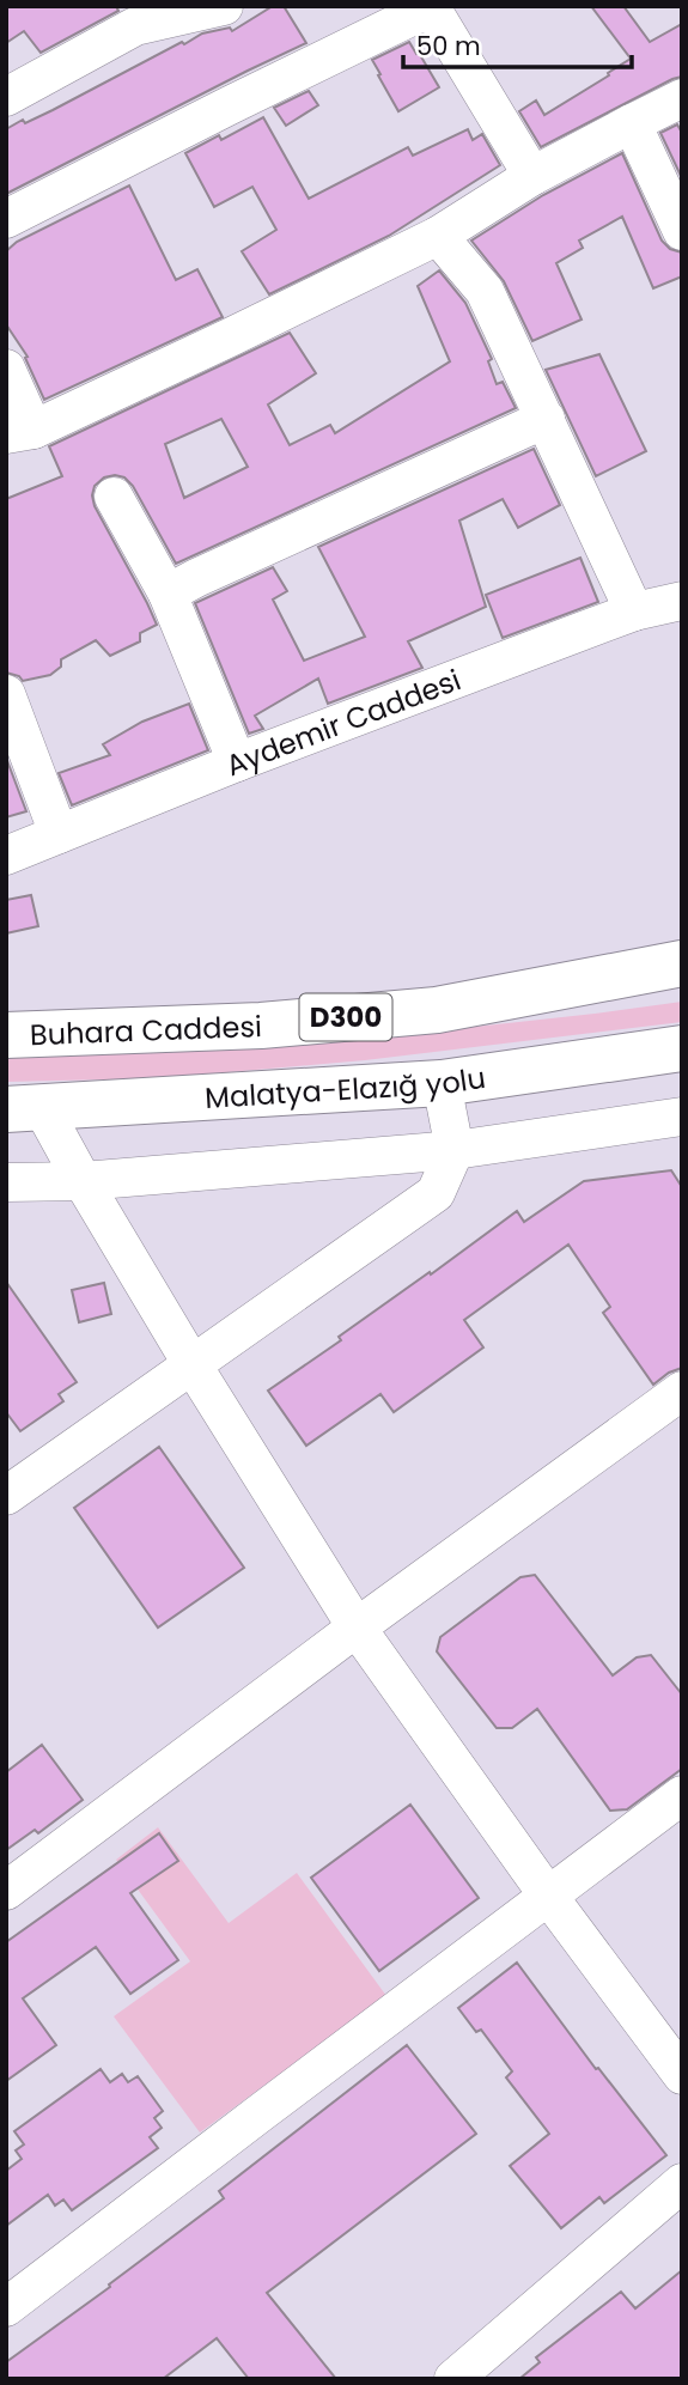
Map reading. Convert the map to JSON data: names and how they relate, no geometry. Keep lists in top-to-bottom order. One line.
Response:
{"streets":{"highway":["D300","Buhara Caddesi","Malatya-Elazığ yolu"],"street":["Aydemir Caddesi"]},"scale_bar":"50 m"}
